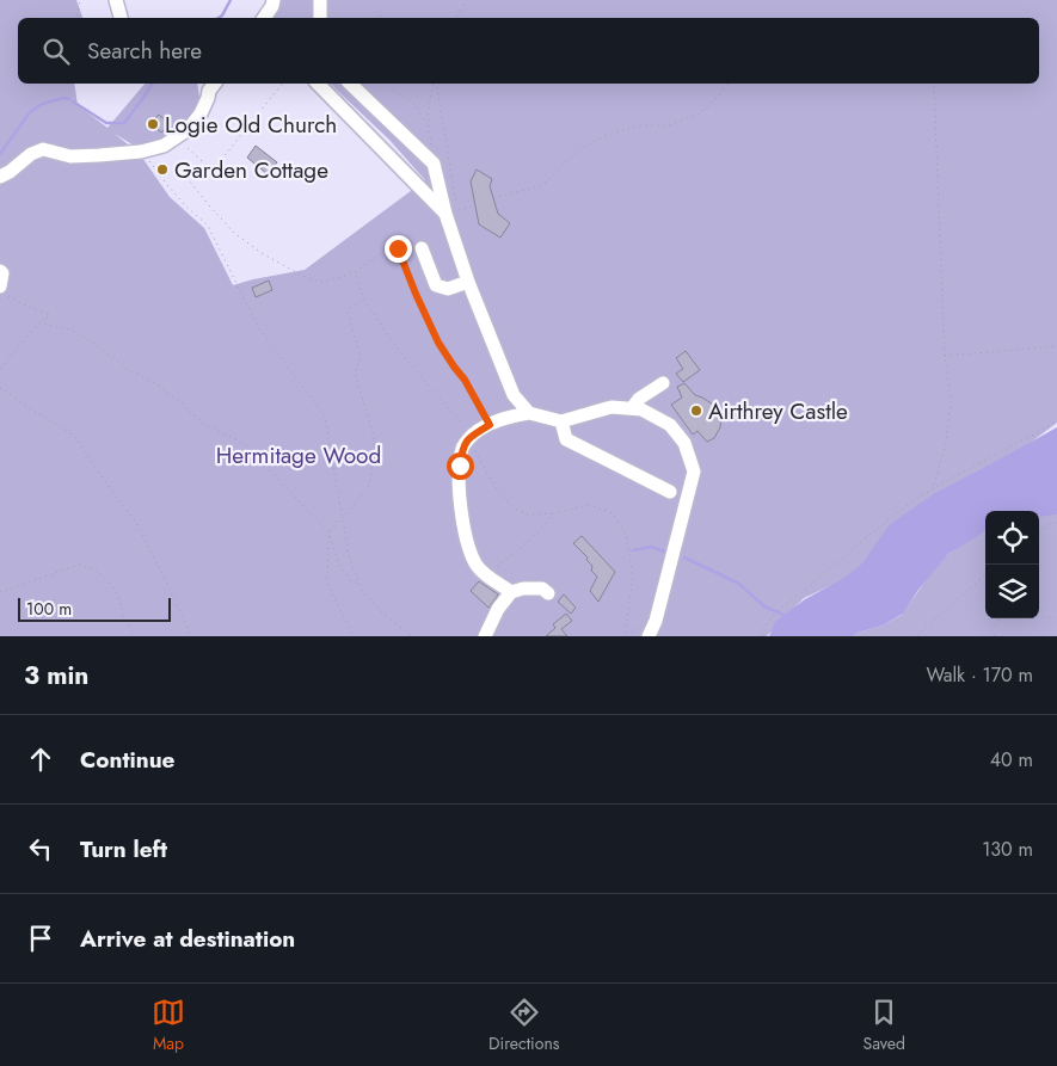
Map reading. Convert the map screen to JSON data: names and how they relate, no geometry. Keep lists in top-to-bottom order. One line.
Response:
{"parks":["Hermitage Wood"],"places":["Logie Old Church","Garden Cottage","Airthrey Castle"],"scale_bar":"100 m","page":{"search":"Search here","scale":"100 m","heading":["3 min","Walk · 170 m"],"list":[["Continue","40 m"],["Turn left","130 m"],"Arrive at destination"],"nav":["Map","Directions","Saved"]}}
